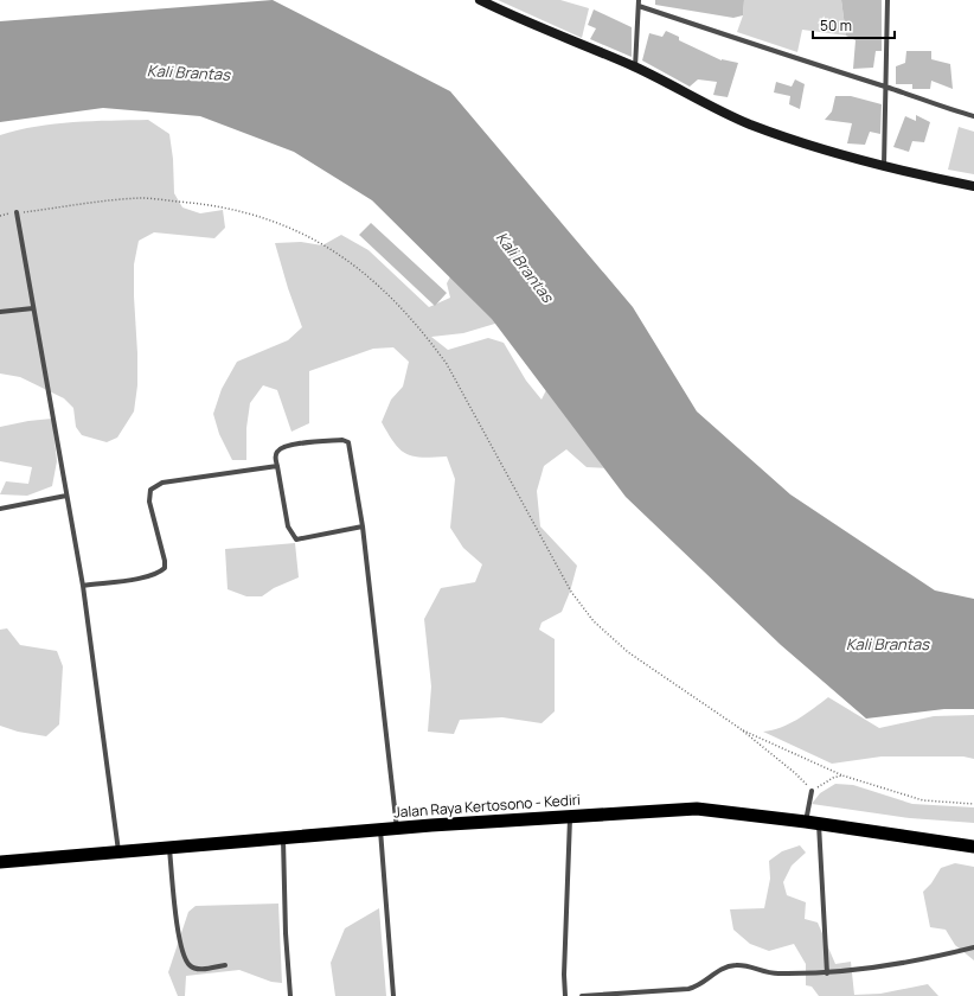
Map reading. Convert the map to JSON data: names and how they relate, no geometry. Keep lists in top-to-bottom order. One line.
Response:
{"streets":{"highway":["Jalan Raya Kertosono - Kediri"]},"water":["Kali Brantas"],"scale_bar":"50 m"}
